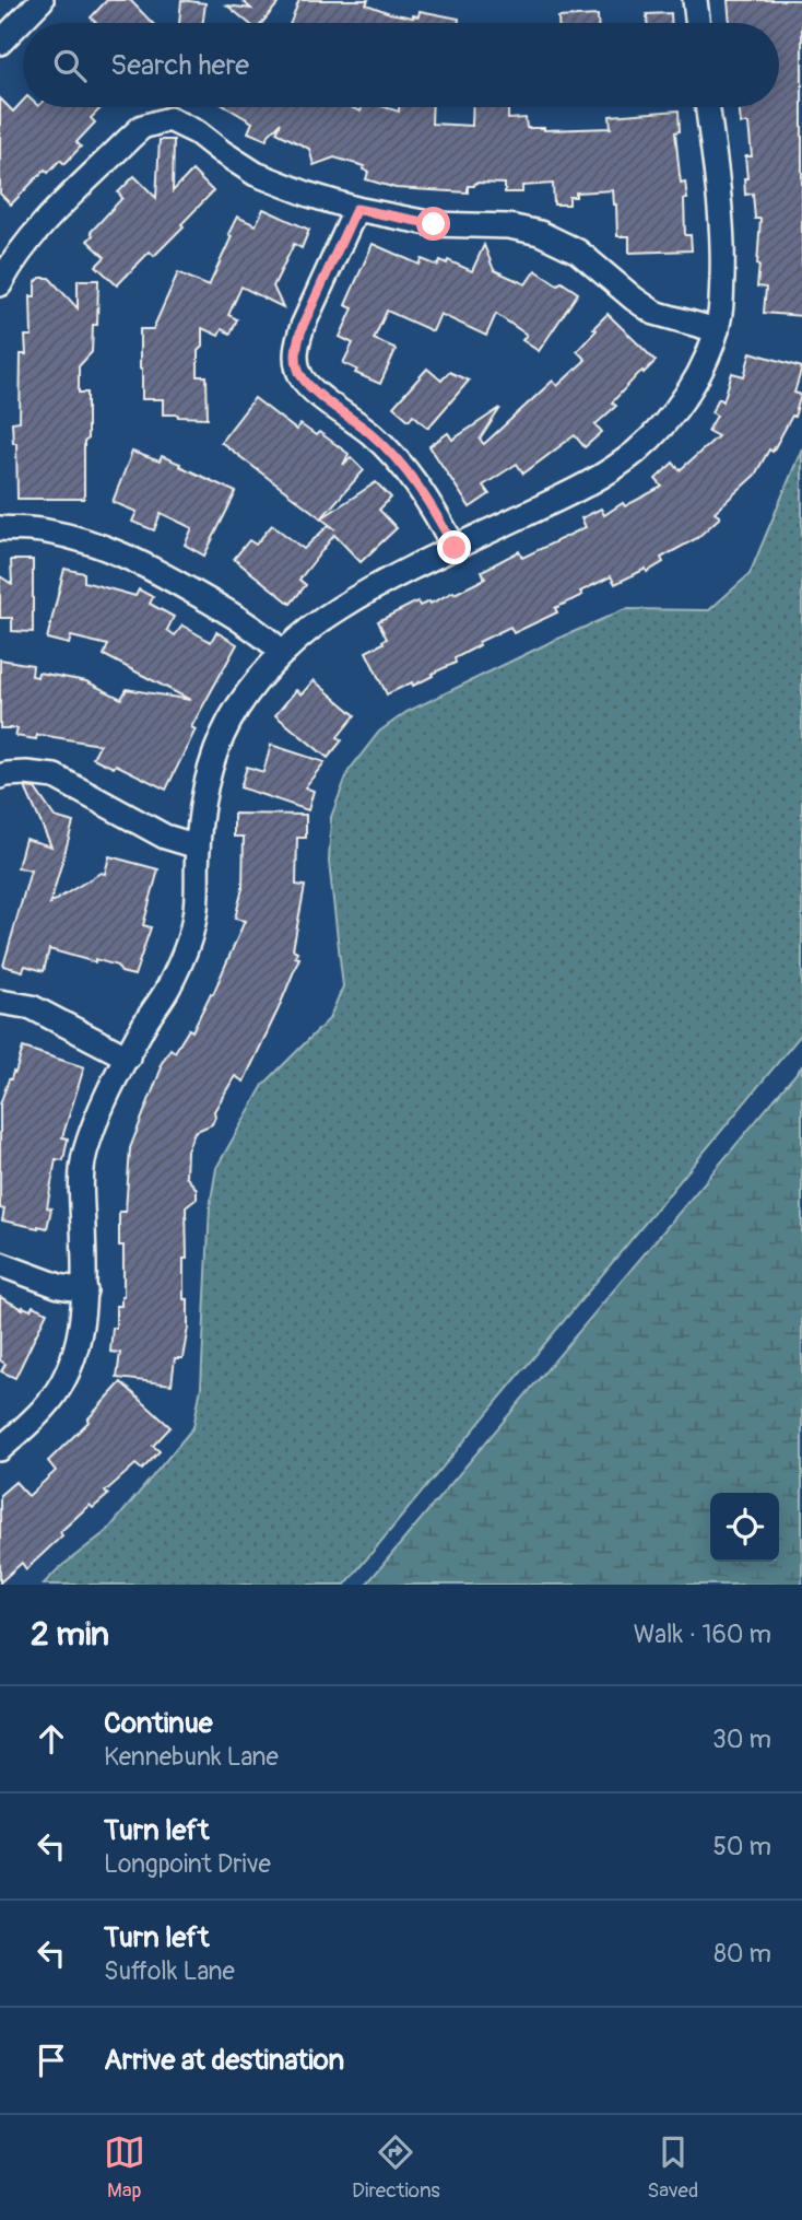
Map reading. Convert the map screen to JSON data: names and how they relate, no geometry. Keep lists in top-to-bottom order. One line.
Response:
{"page":{"search":"Search here","heading":["2 min","Walk · 160 m"],"list":[["Continue","Kennebunk Lane","30 m"],["Turn left","Longpoint Drive","50 m"],["Turn left","Suffolk Lane","80 m"],"Arrive at destination"],"nav":["Map","Directions","Saved"]}}
